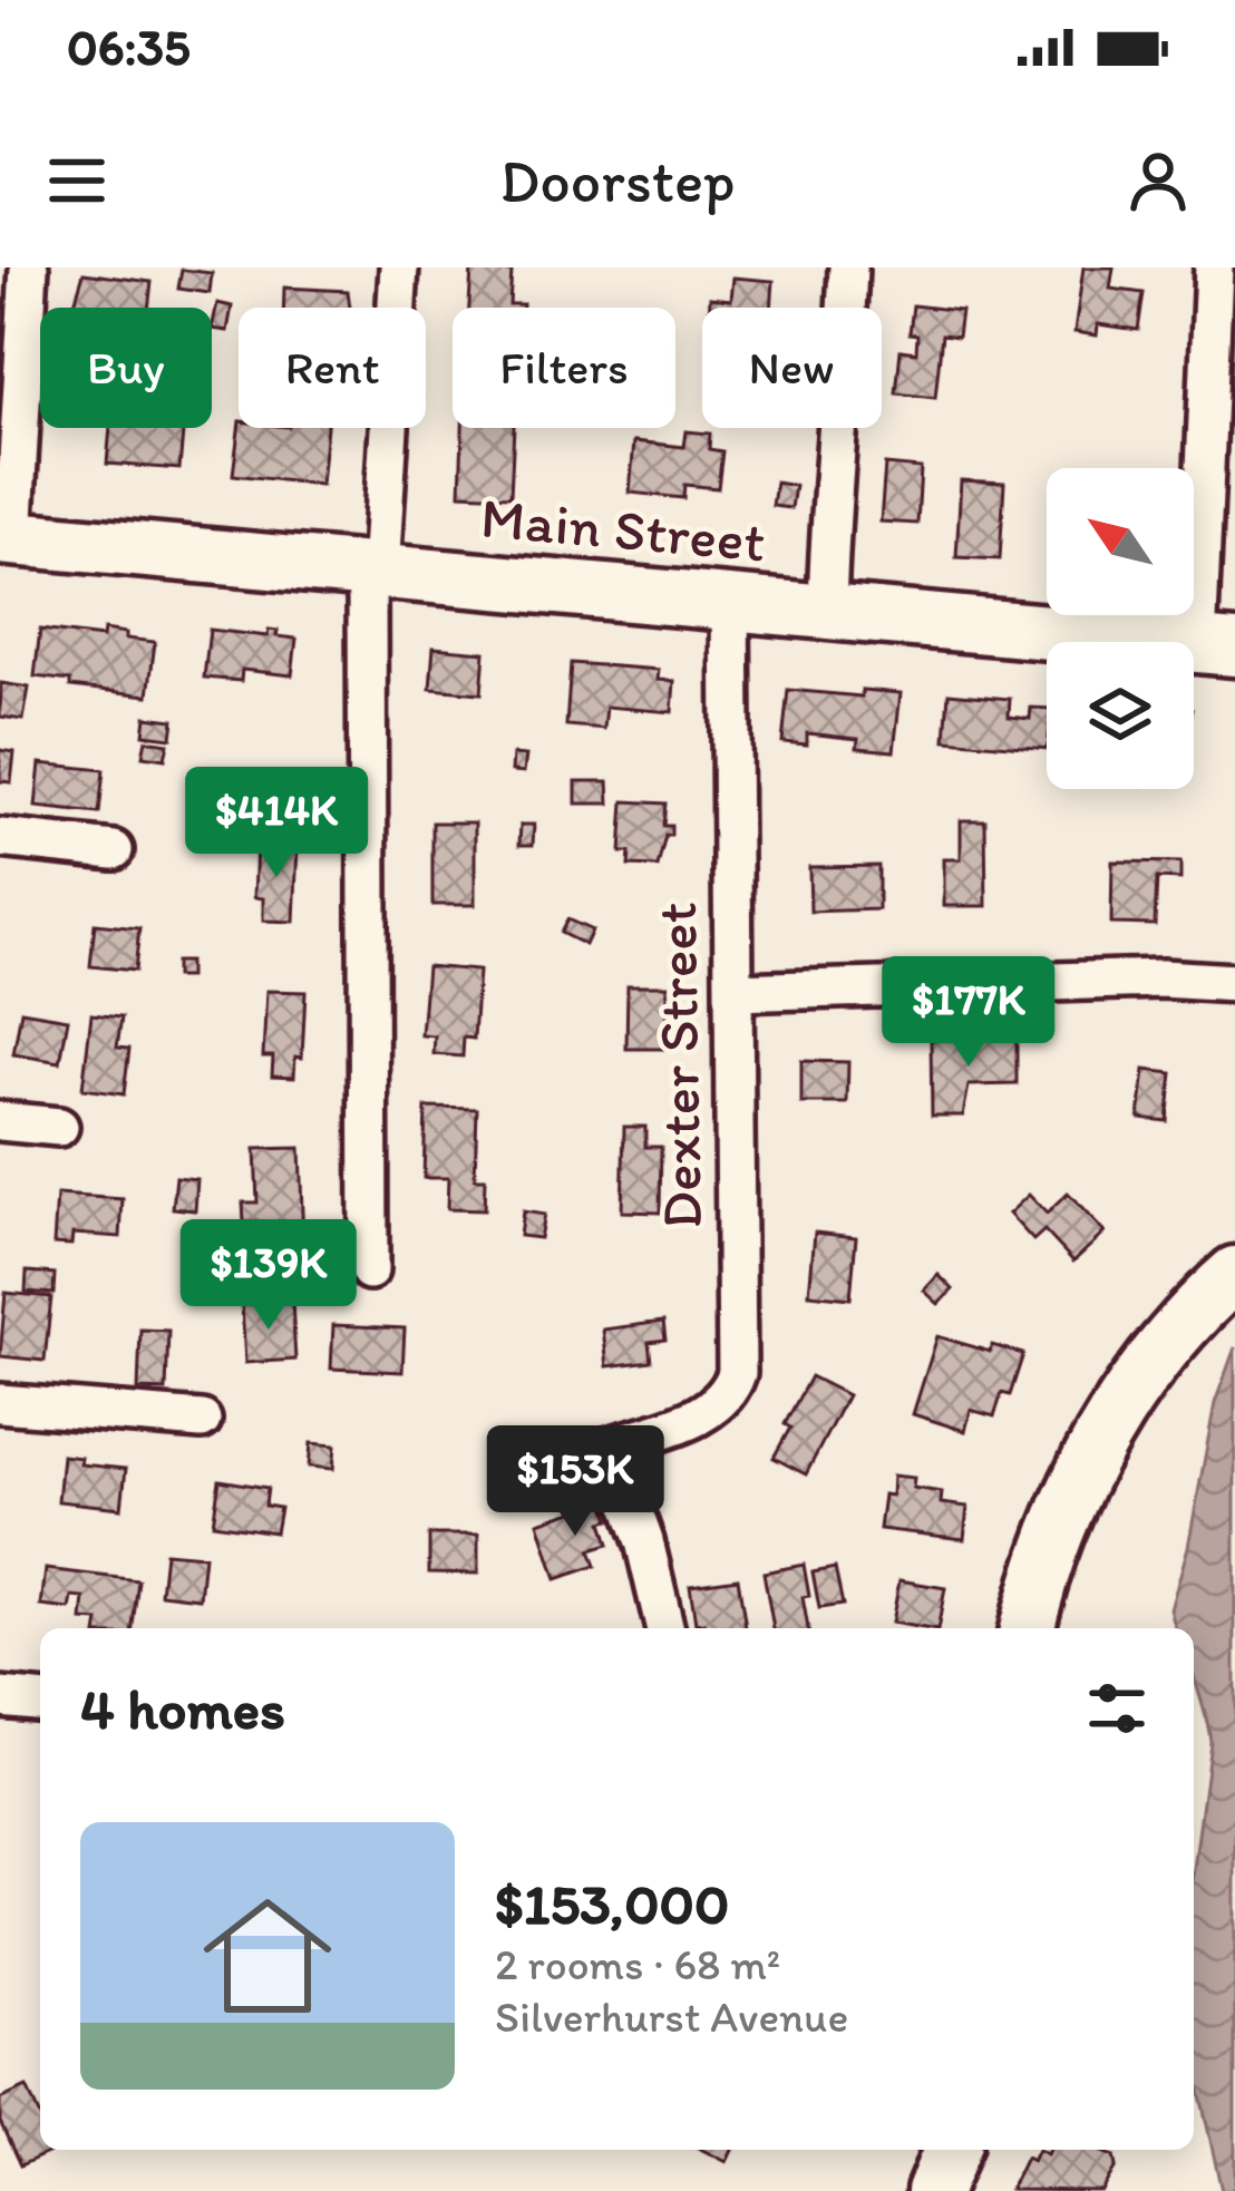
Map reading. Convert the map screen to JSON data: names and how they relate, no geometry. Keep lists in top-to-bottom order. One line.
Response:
{"streets":{"main road":["Main Street"],"street":["Dexter Street"]},"crossings":[["Main Street","Dexter Street"]],"north":"top left","page":{"status":"06:35","header":"Doorstep","chip":["Buy","Rent","Filters","New"],"price":["$414K","$177K","$139K","$153K"],"heading":"4 homes","list":[{"name":"$153,000","note":"2 rooms · 68 m² · Silverhurst Avenue"}]}}
